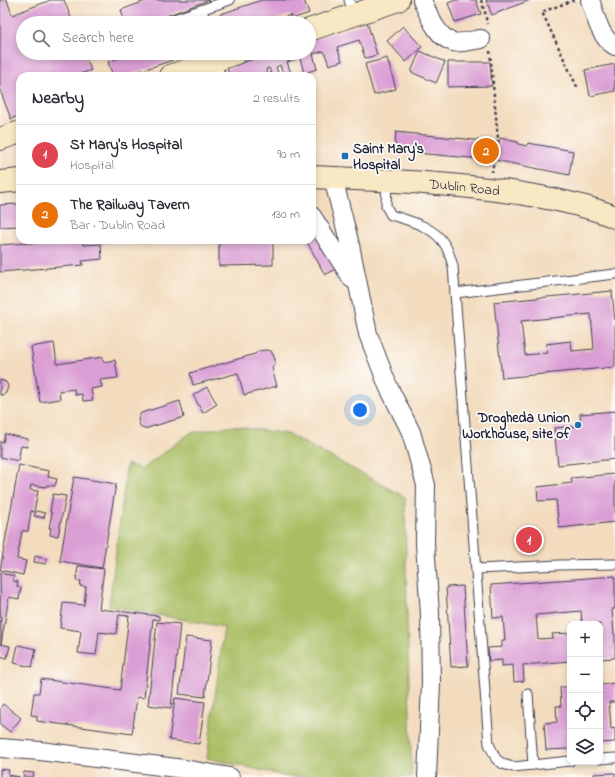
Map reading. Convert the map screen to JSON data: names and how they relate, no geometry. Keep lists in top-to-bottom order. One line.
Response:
{"streets":{"main road":["Dublin Road"]},"places":{"transit":["Saint Mary's Hospital"],"other":["Drogheda Union Workhouse, site of"]},"page":{"search":"Search here","heading":["Nearby","2 results"],"list":[{"mark":"1","name":"St Mary's Hospital","note":"Hospital","value":"90 m"},{"mark":"2","name":"The Railway Tavern","note":"Bar · Dublin Road","value":"130 m"}],"pins":["2","1"],"map_buttons":["+","−"]}}
